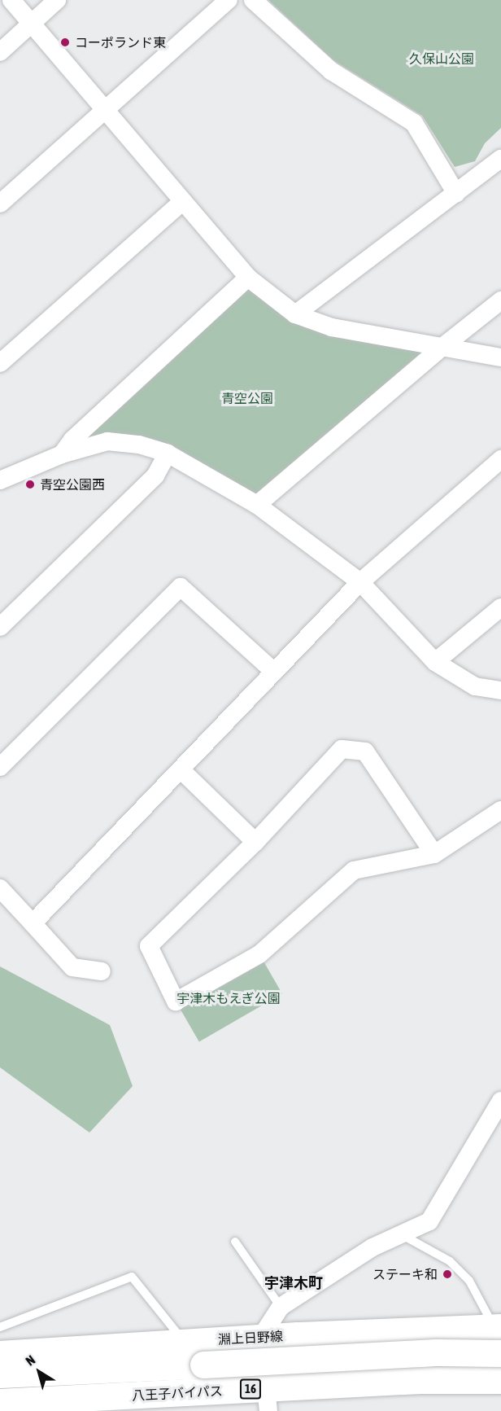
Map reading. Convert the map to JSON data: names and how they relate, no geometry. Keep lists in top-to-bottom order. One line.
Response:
{"streets":{"highway":["16","八王子バイパス"],"main road":["淵上日野線"]},"districts":["宇津木町"],"parks":["久保山公園","青空公園","宇津木もえぎ公園"],"places":["コーポランド東","青空公園西","ステーキ和"],"north":"top left"}
